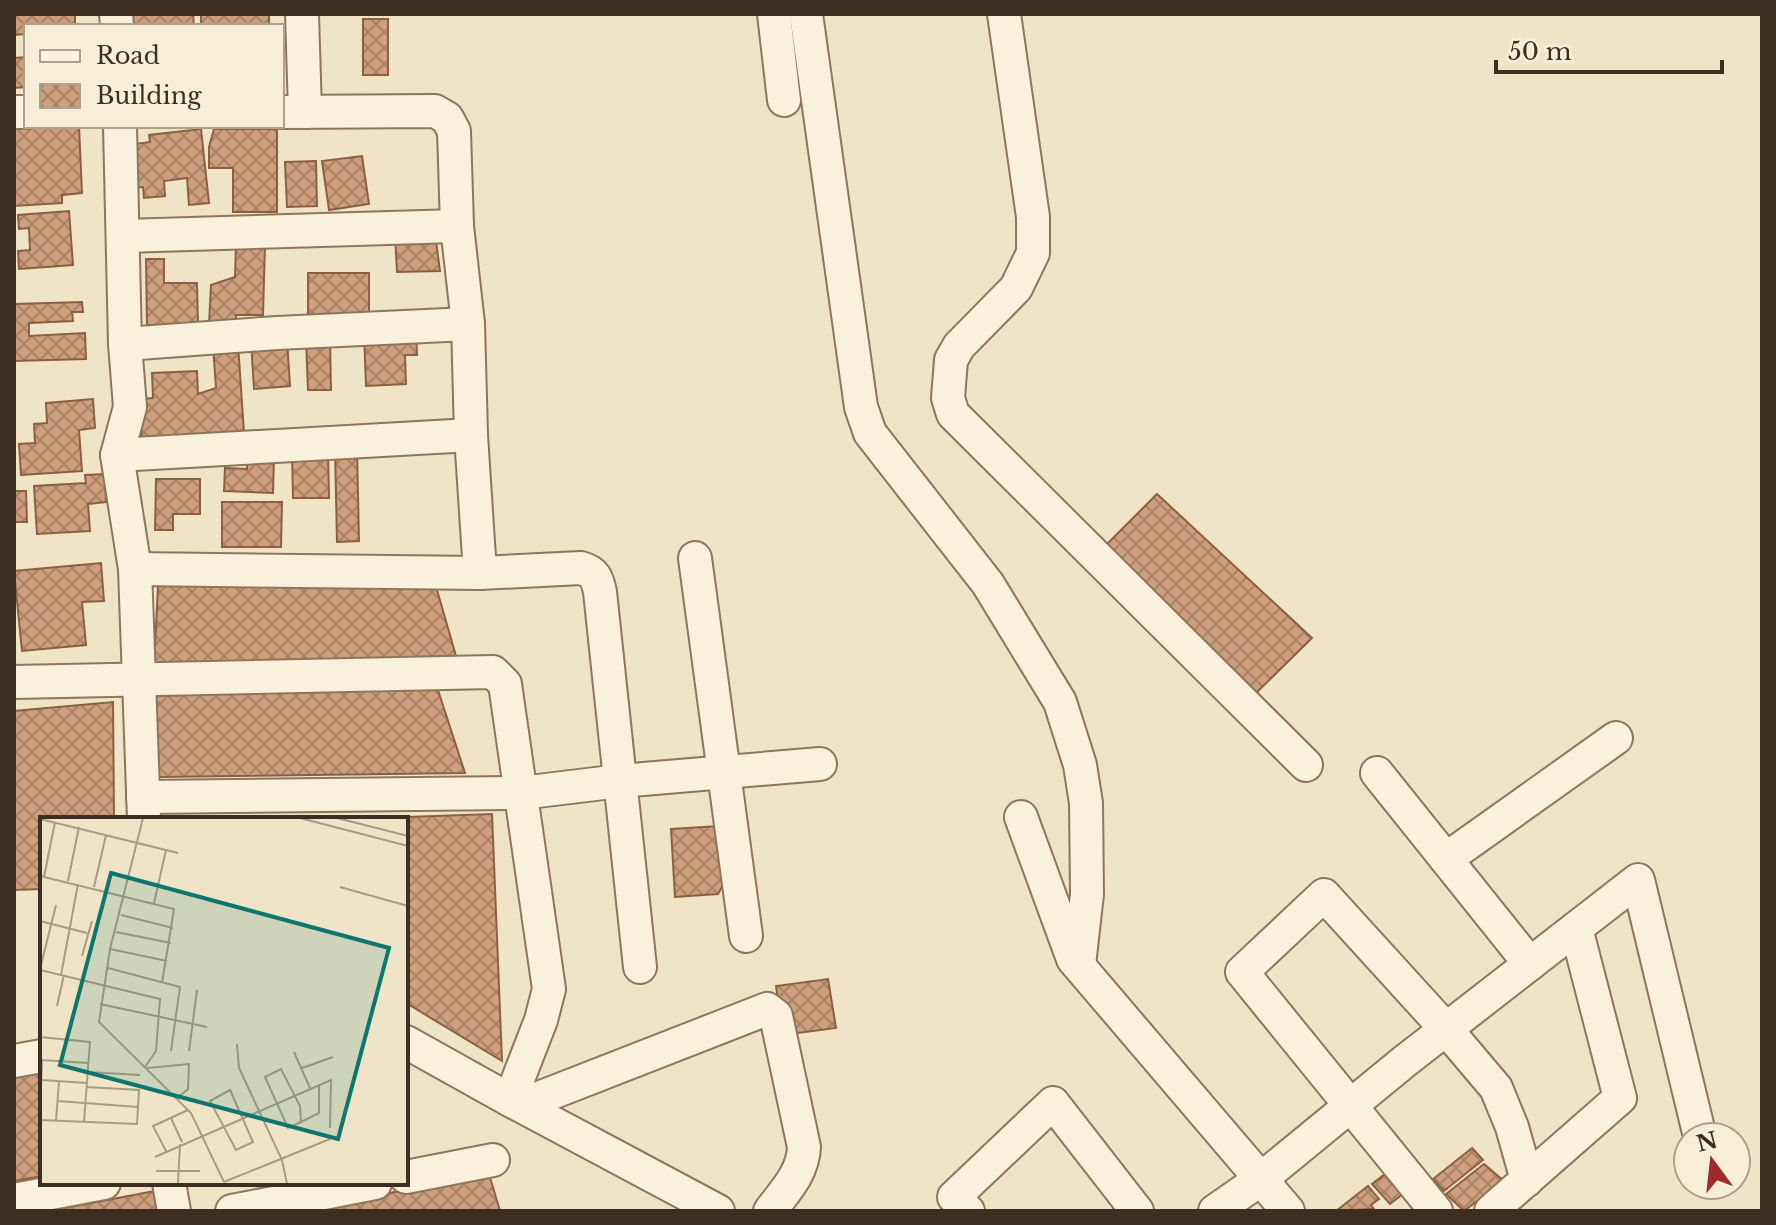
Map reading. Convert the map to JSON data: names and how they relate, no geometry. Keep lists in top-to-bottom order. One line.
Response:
{"legend":["Road","Building"],"scale_bar":"50 m","north":"top"}
